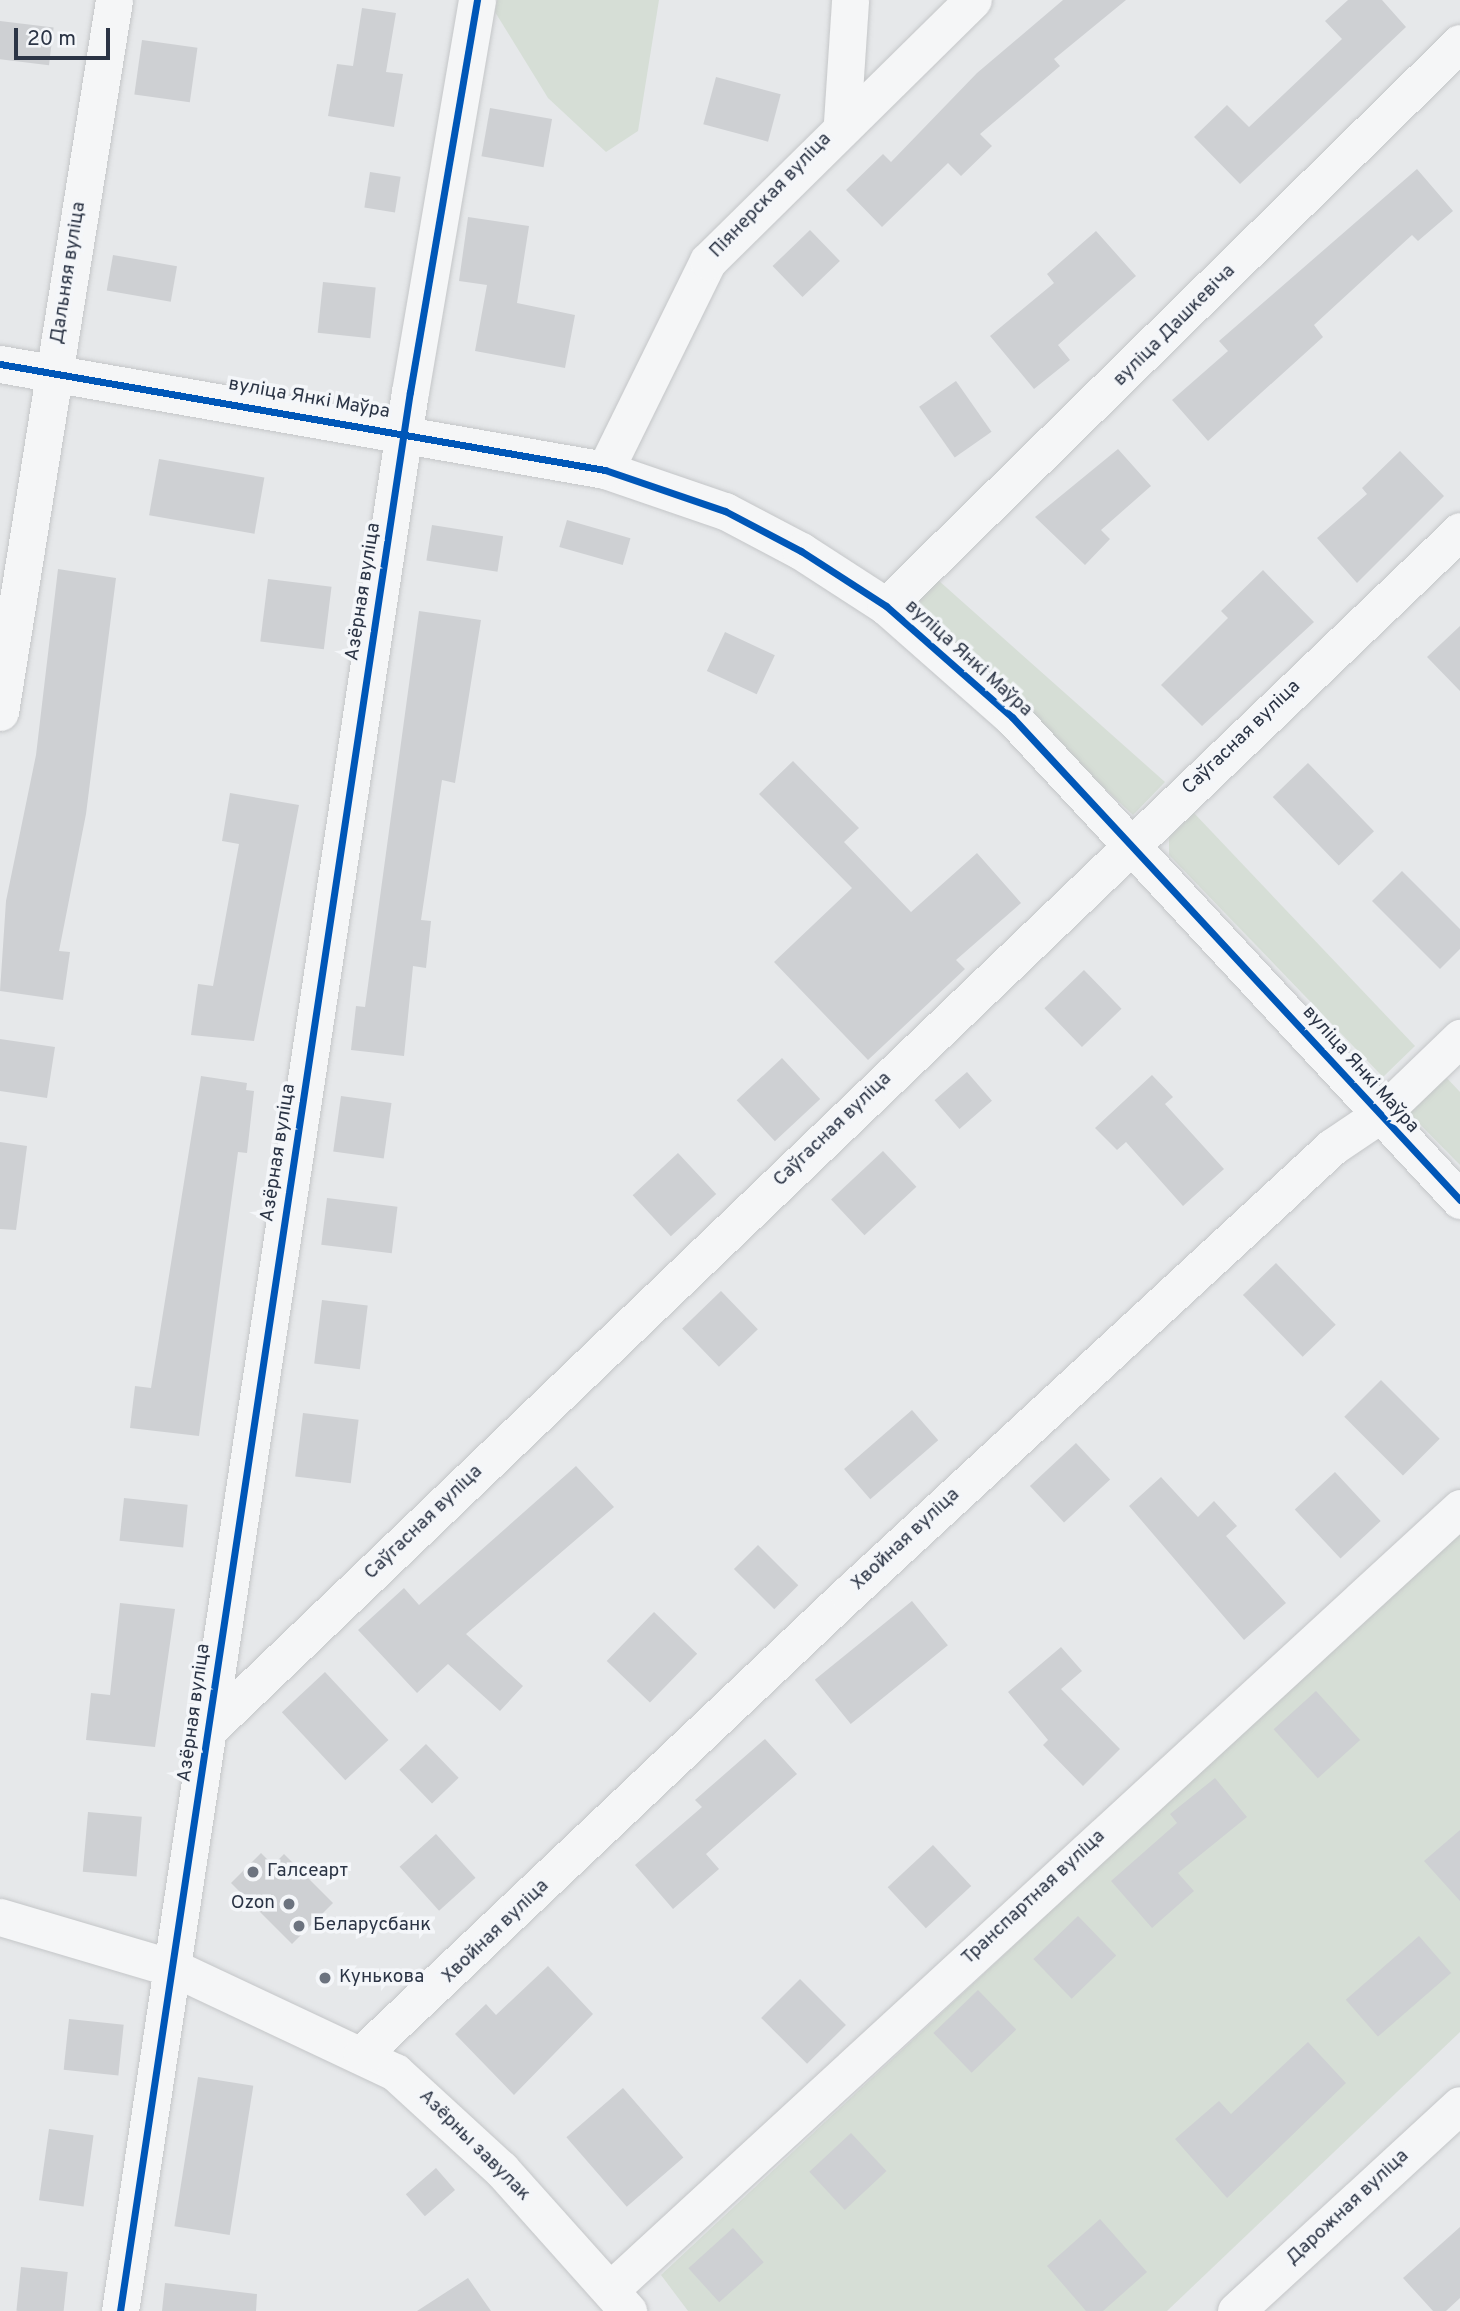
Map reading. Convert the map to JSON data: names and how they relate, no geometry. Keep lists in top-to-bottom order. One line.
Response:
{"streets":{"street":["Піянерская вуліца","Дальняя вуліца","вуліца Дашкевіча","вуліца Янкі Маўра","Азёрная вуліца","Саўгасная вуліца","Хвойная вуліца","Транспартная вуліца","Азёрны завулак","Дарожная вуліца"]},"crossings":[["Піянерская вуліца","вуліца Янкі Маўра"],["Дальняя вуліца","вуліца Янкі Маўра"],["вуліца Дашкевіча","вуліца Янкі Маўра"],["вуліца Янкі Маўра","Азёрная вуліца"],["вуліца Янкі Маўра","Саўгасная вуліца"],["вуліца Янкі Маўра","Хвойная вуліца"],["Азёрная вуліца","Саўгасная вуліца"],["Азёрная вуліца","Азёрны завулак"],["Хвойная вуліца","Азёрны завулак"],["Транспартная вуліца","Азёрны завулак"]],"places":["Галсеарт","Ozon","Беларусбанк","Кунькова"],"scale_bar":"20 m"}
